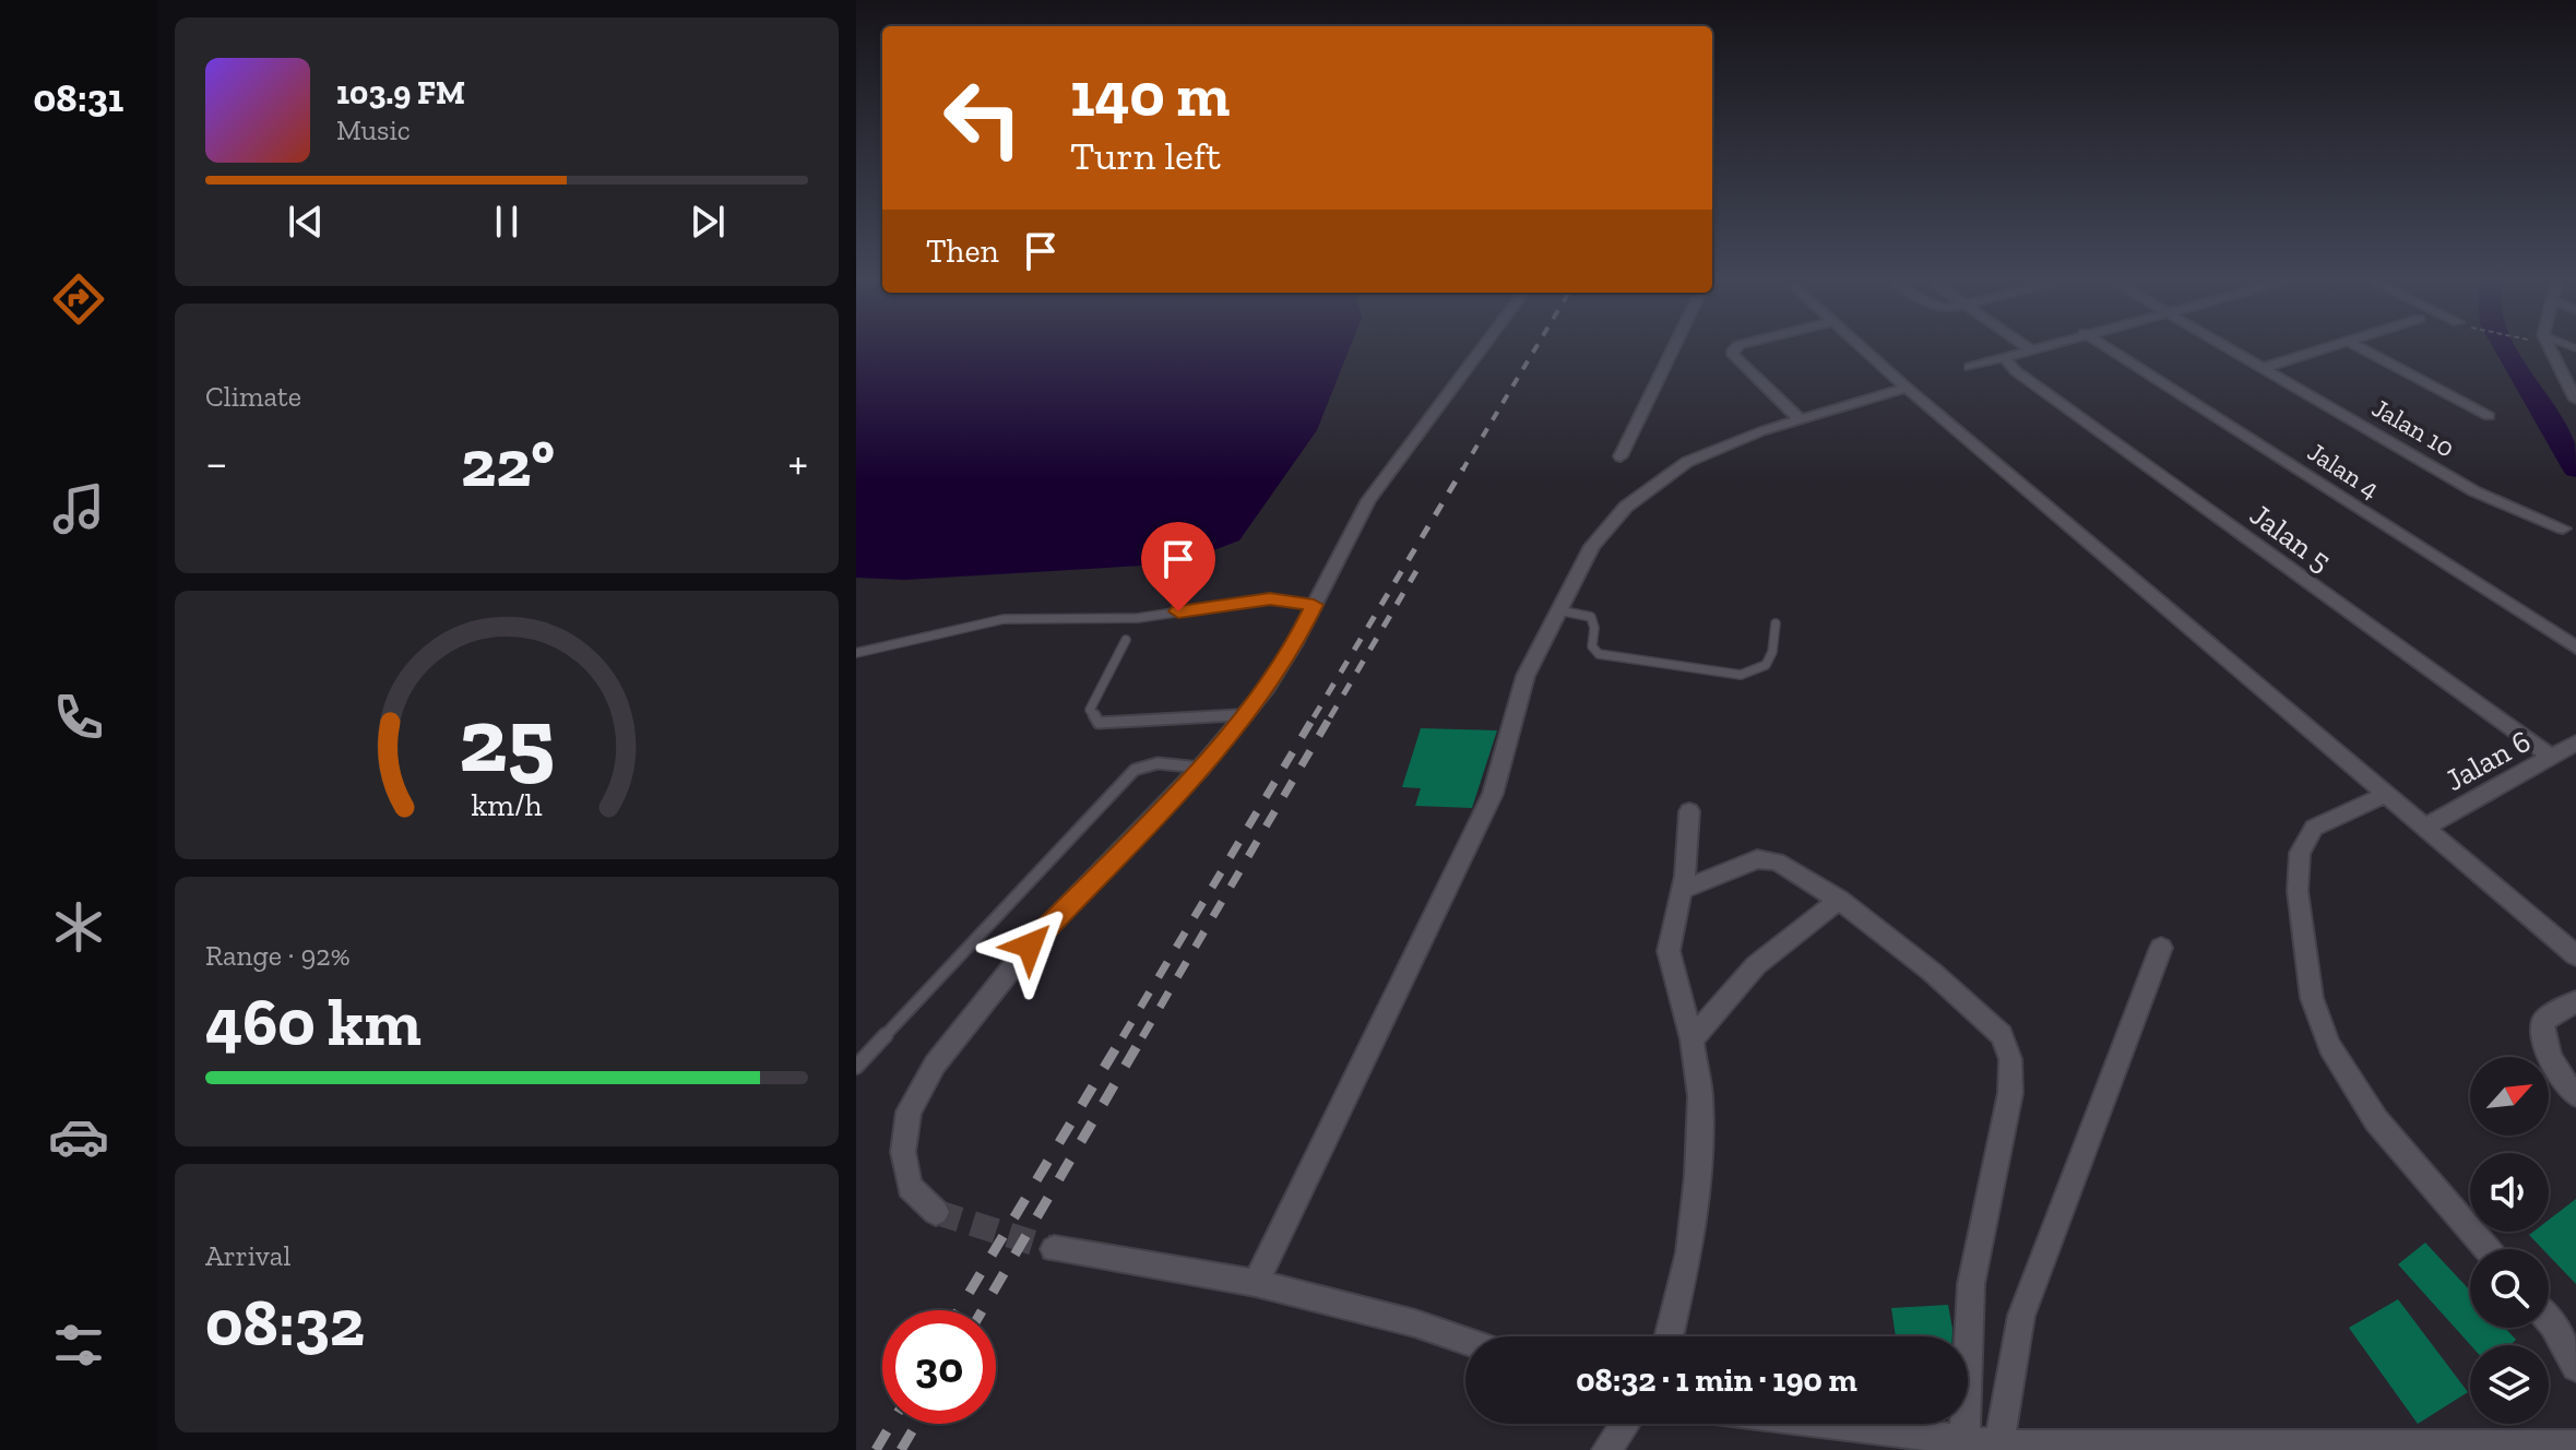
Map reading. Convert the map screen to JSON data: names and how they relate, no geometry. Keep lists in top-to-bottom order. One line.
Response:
{"streets":{"street":["Jalan 10","Jalan 4","Jalan 5","Jalan 6"]},"crossings":[["Jalan 5","Jalan 6"]],"north":"top right","page":{"tabs":"08:31","turn":["140 m","Turn left"],"song":["103.9 FM","Music"],"then":"Then","tile":["Climate",["Range · 92%","460 km"],["Arrival","08:32"]],"heat":["−","22°","+"],"limit":"30","trip":"08:32 · 1 min · 190 m","gauge":["25","km/h"]}}
